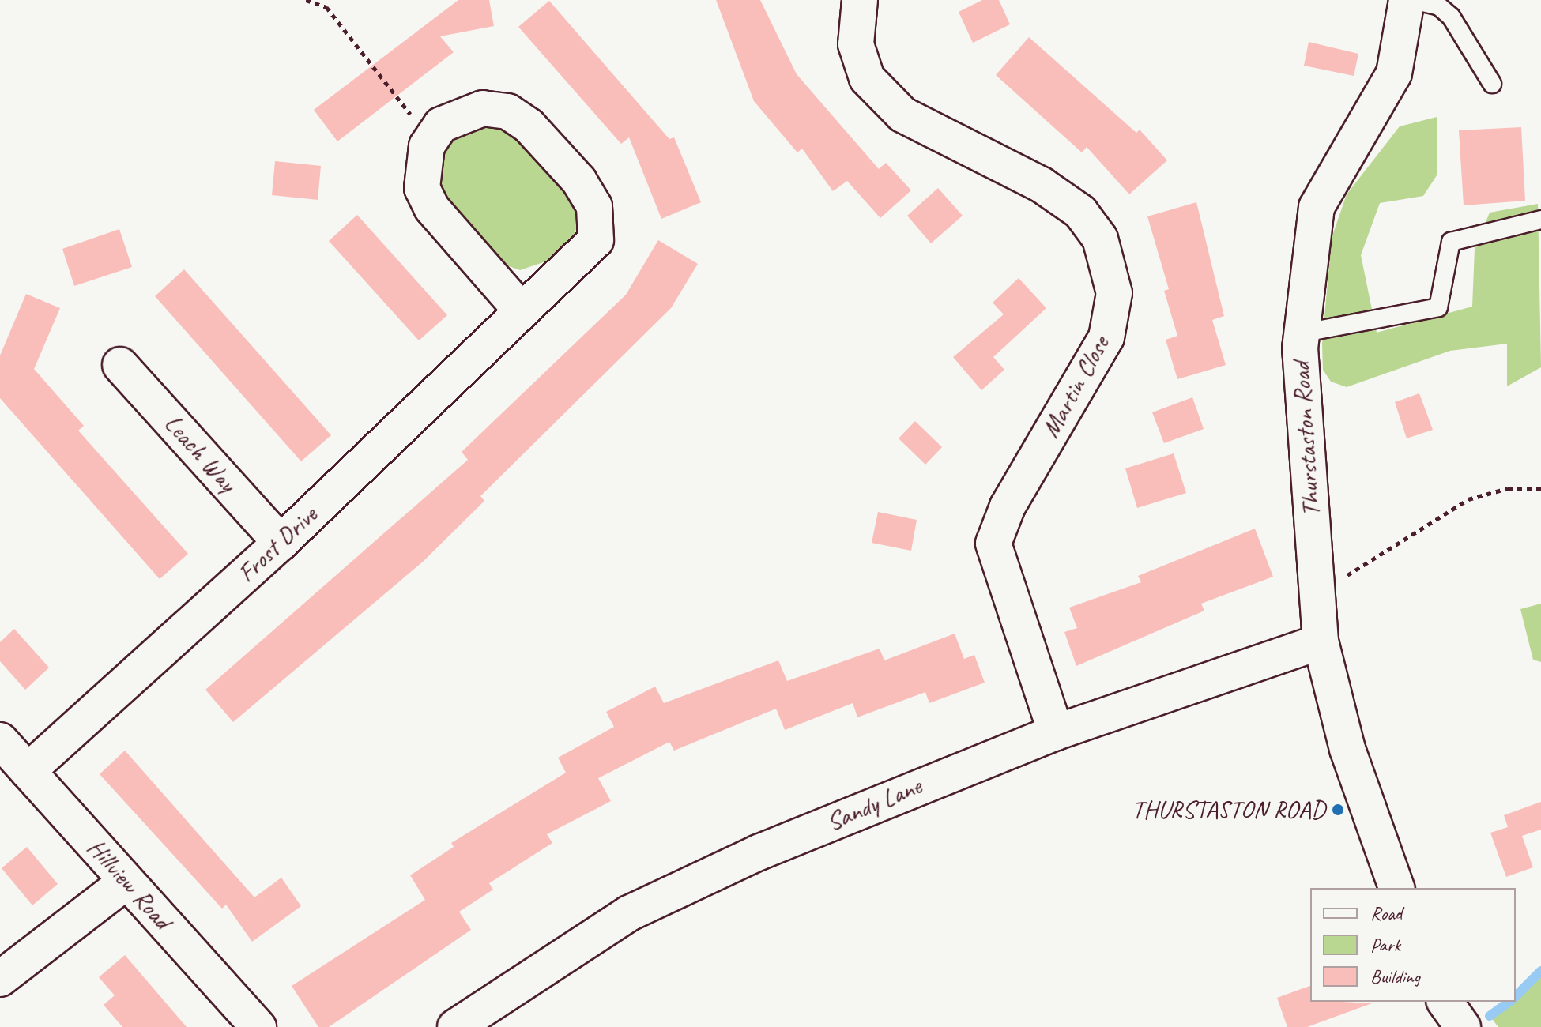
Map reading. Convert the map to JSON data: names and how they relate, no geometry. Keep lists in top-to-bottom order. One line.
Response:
{"streets":{"street":["Martin Close","Thurstaston Road","Leach Way","Frost Drive","Sandy Lane","Hillview Road"]},"crossings":[["Martin Close","Sandy Lane"],["Thurstaston Road","Sandy Lane"],["Leach Way","Frost Drive"],["Frost Drive","Hillview Road"]],"places":["THURSTASTON ROAD"],"legend":["Road","Park","Building"]}
